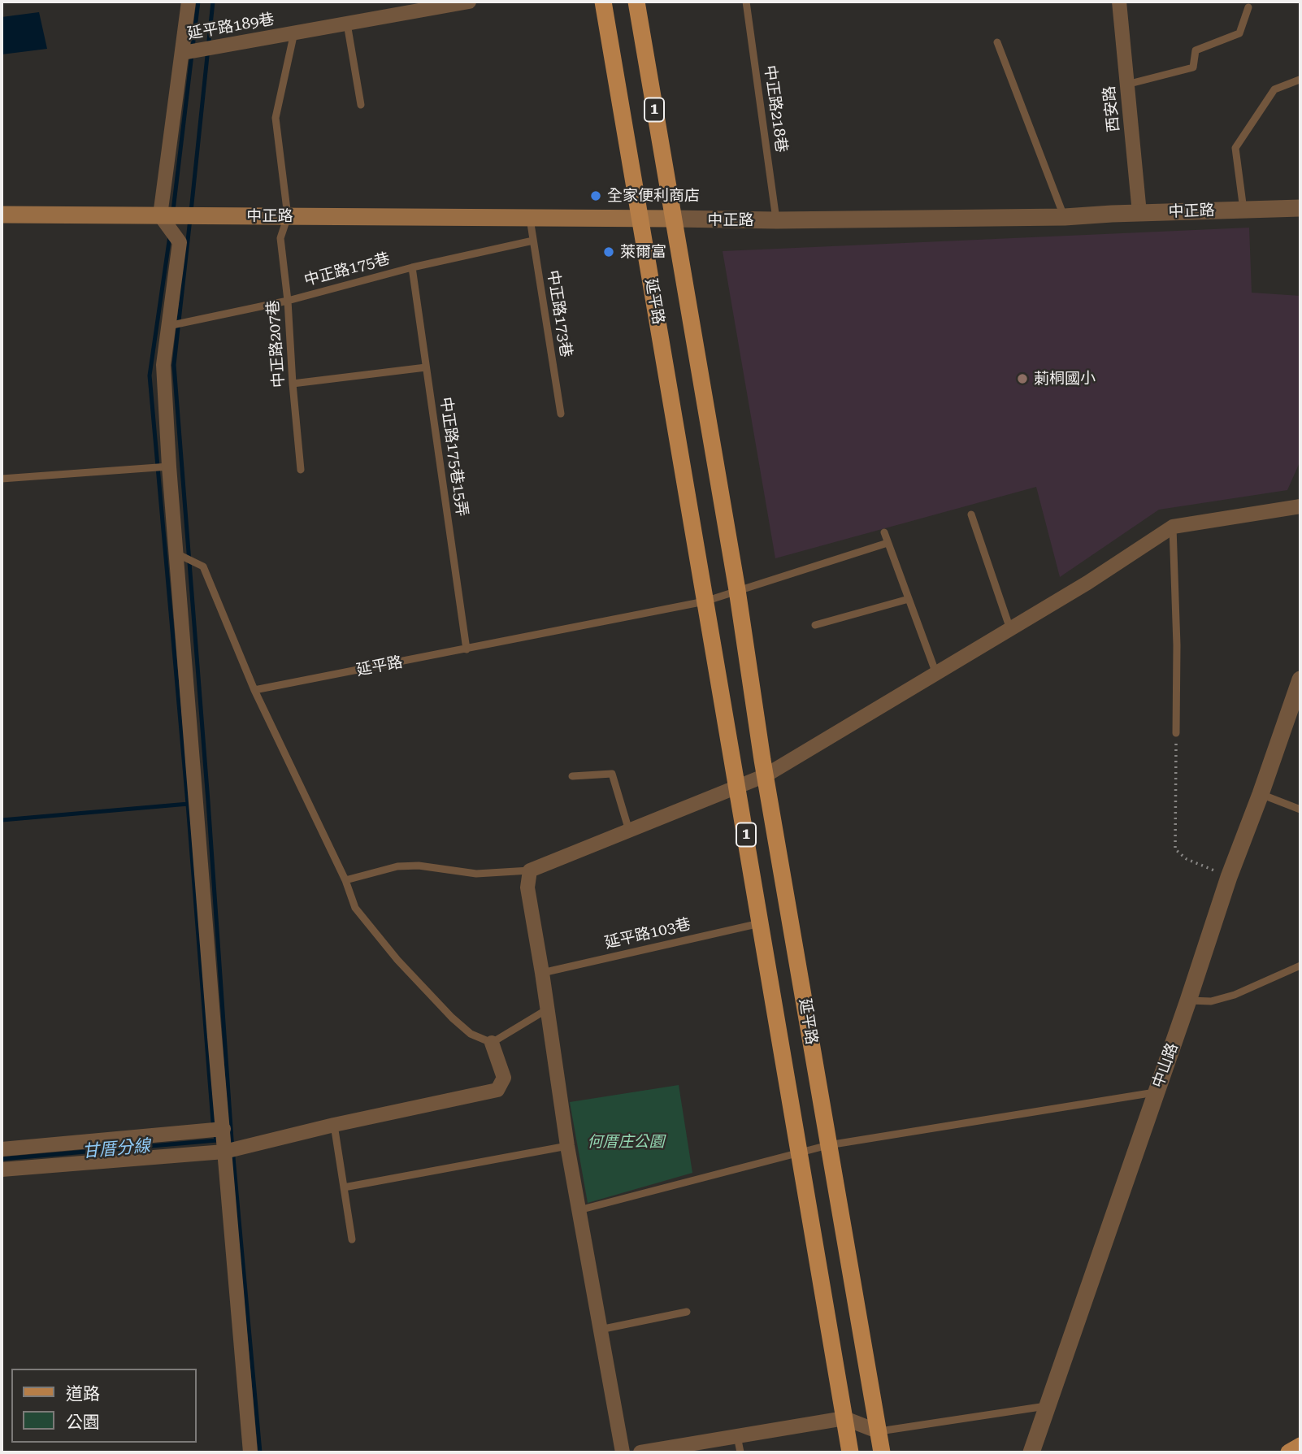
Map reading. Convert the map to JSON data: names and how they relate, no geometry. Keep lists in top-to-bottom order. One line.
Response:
{"streets":{"main road":["1","中正路","延平路"],"street":["延平路189巷","西安路","中山路"],"lane":["中正路218巷","中正路175巷","中正路173巷","中正路207巷","中正路175巷15弄","延平路103巷"]},"crossings":[["中正路218巷","中正路"],["西安路","中正路"],["中正路","延平路"],["中正路","中正路173巷"],["中正路","中正路207巷"],["中正路175巷","中正路173巷"],["中正路175巷","中正路207巷"],["中正路175巷","中正路175巷15弄"],["延平路","中正路175巷15弄"],["延平路","延平路103巷"]],"water":["甘厝分線"],"parks":["何厝庄公園"],"places":["全家便利商店","萊爾富","莿桐國小"],"legend":["道路","公園"]}
